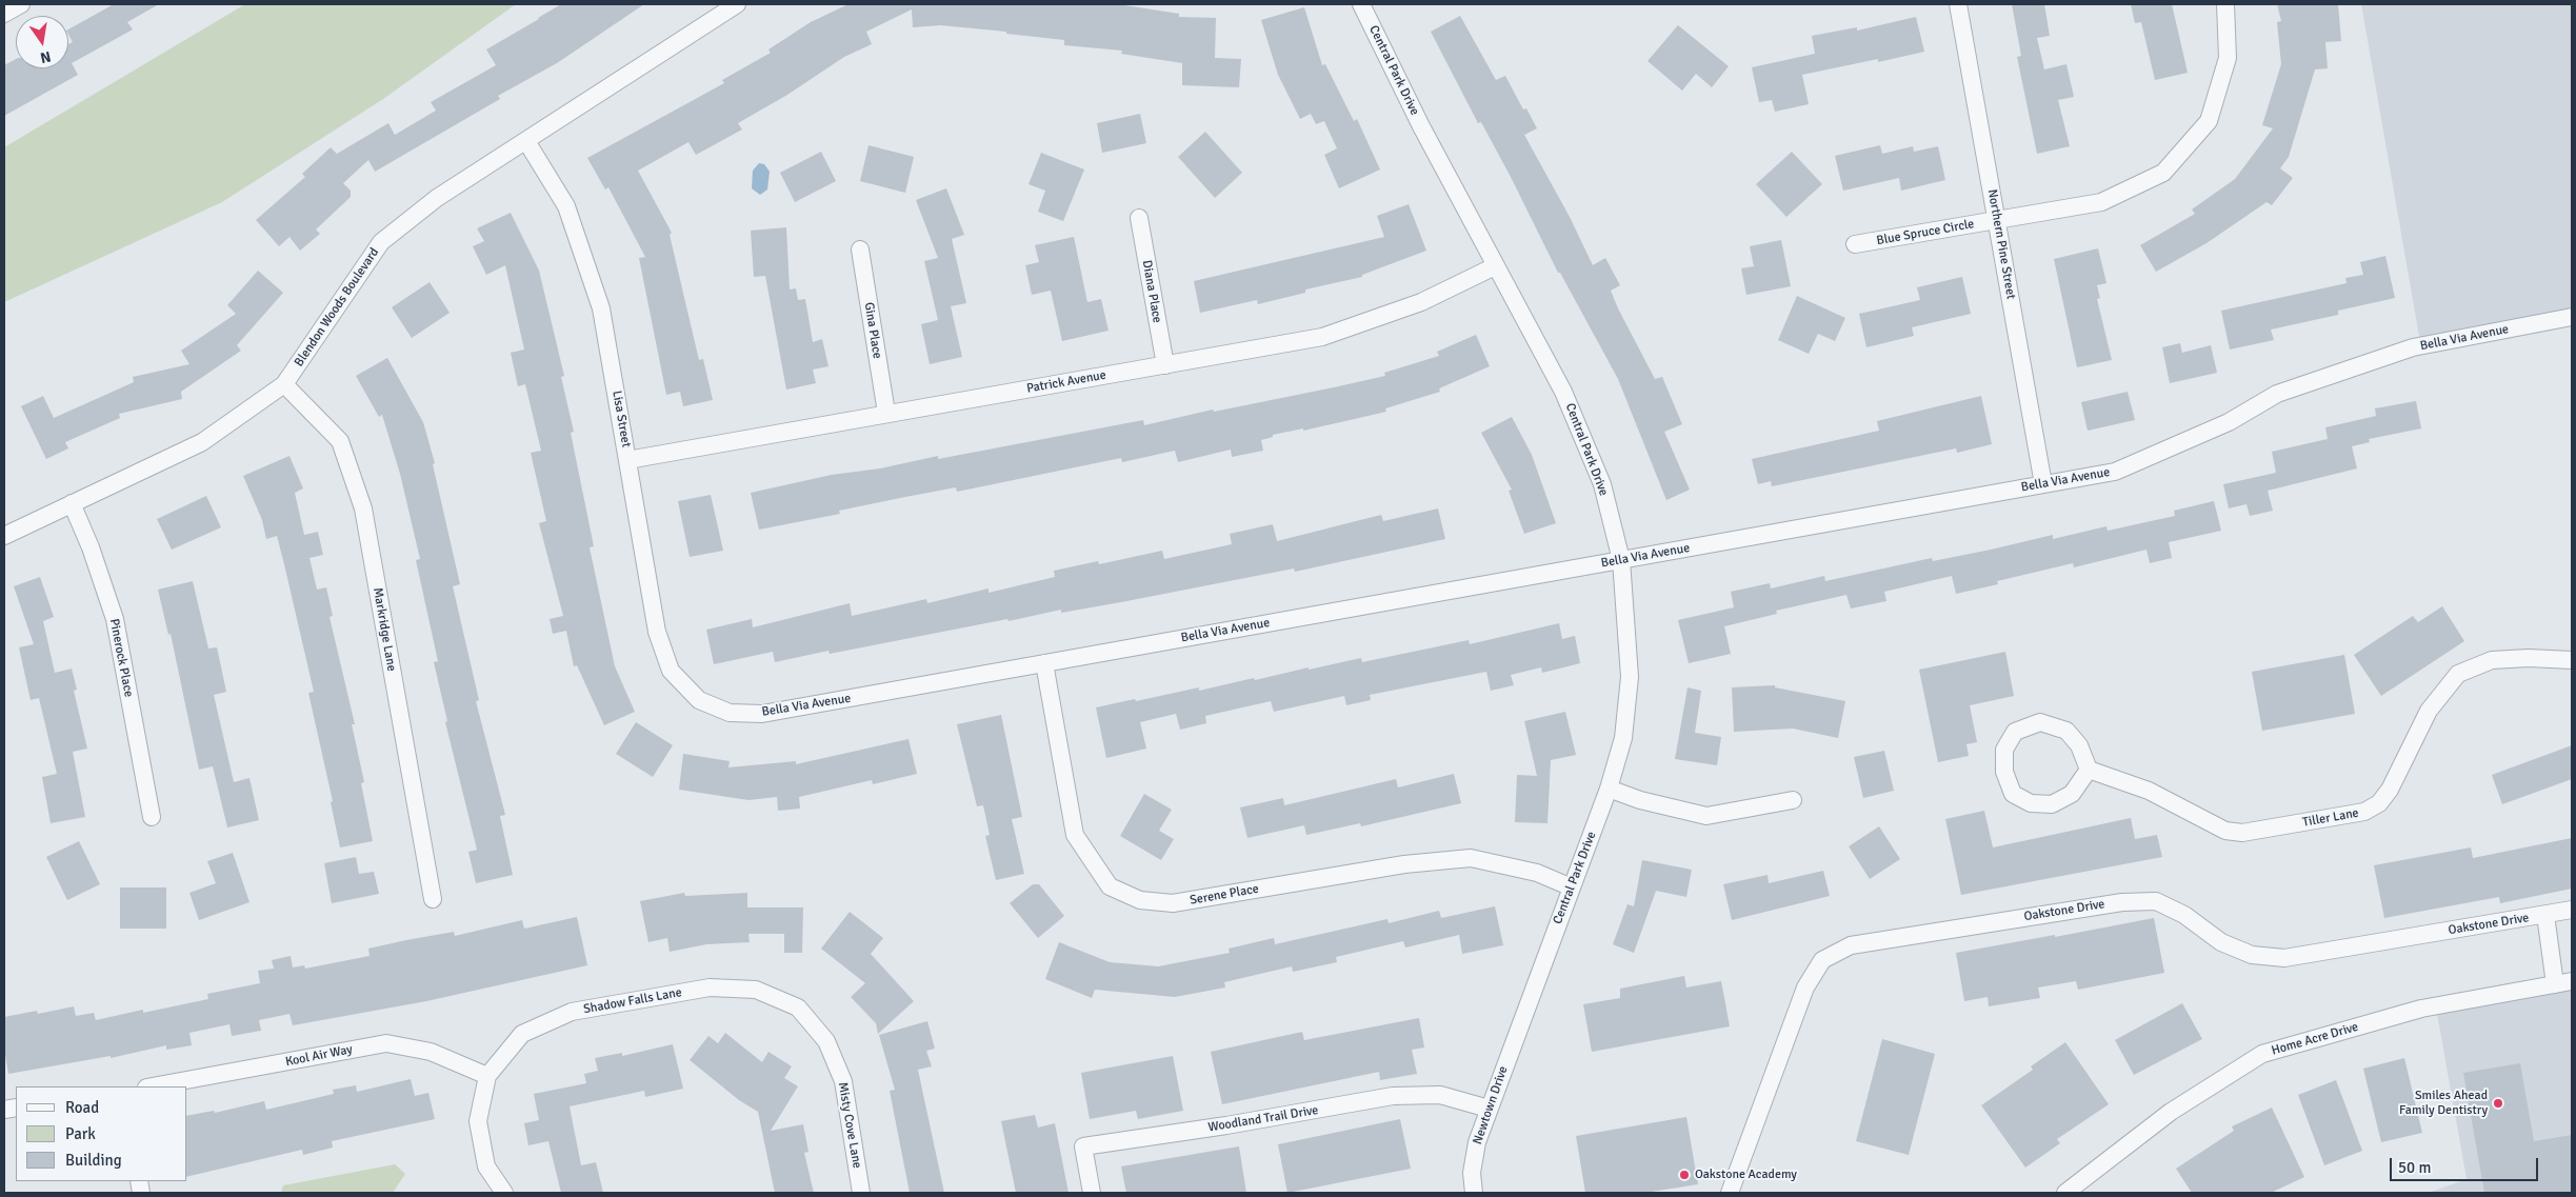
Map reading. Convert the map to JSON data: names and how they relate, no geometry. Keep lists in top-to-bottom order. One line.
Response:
{"streets":{"street":["Central Park Drive","Blue Spruce Circle","Northern Pine Street","Diana Place","Blendon Woods Boulevard","Gina Place","Bella Via Avenue","Patrick Avenue","Lisa Street","Markridge Lane","Pinerock Place","Tiller Lane","Serene Place","Oakstone Drive","Shadow Falls Lane","Home Acre Drive","Kool Air Way","Newtown Drive","Woodland Trail Drive","Misty Cove Lane"]},"crossings":[["Central Park Drive","Bella Via Avenue"],["Central Park Drive","Patrick Avenue"],["Central Park Drive","Serene Place"],["Central Park Drive","Newtown Drive"],["Blue Spruce Circle","Northern Pine Street"],["Northern Pine Street","Bella Via Avenue"],["Diana Place","Patrick Avenue"],["Blendon Woods Boulevard","Lisa Street"],["Blendon Woods Boulevard","Markridge Lane"],["Blendon Woods Boulevard","Pinerock Place"],["Gina Place","Patrick Avenue"],["Bella Via Avenue","Lisa Street"],["Bella Via Avenue","Serene Place"],["Patrick Avenue","Lisa Street"],["Oakstone Drive","Home Acre Drive"],["Shadow Falls Lane","Kool Air Way"],["Shadow Falls Lane","Misty Cove Lane"],["Newtown Drive","Woodland Trail Drive"]],"places":["Smiles Ahead Family Dentistry","Oakstone Academy"],"legend":["Road","Park","Building"],"scale_bar":"50 m","north":"bottom"}
